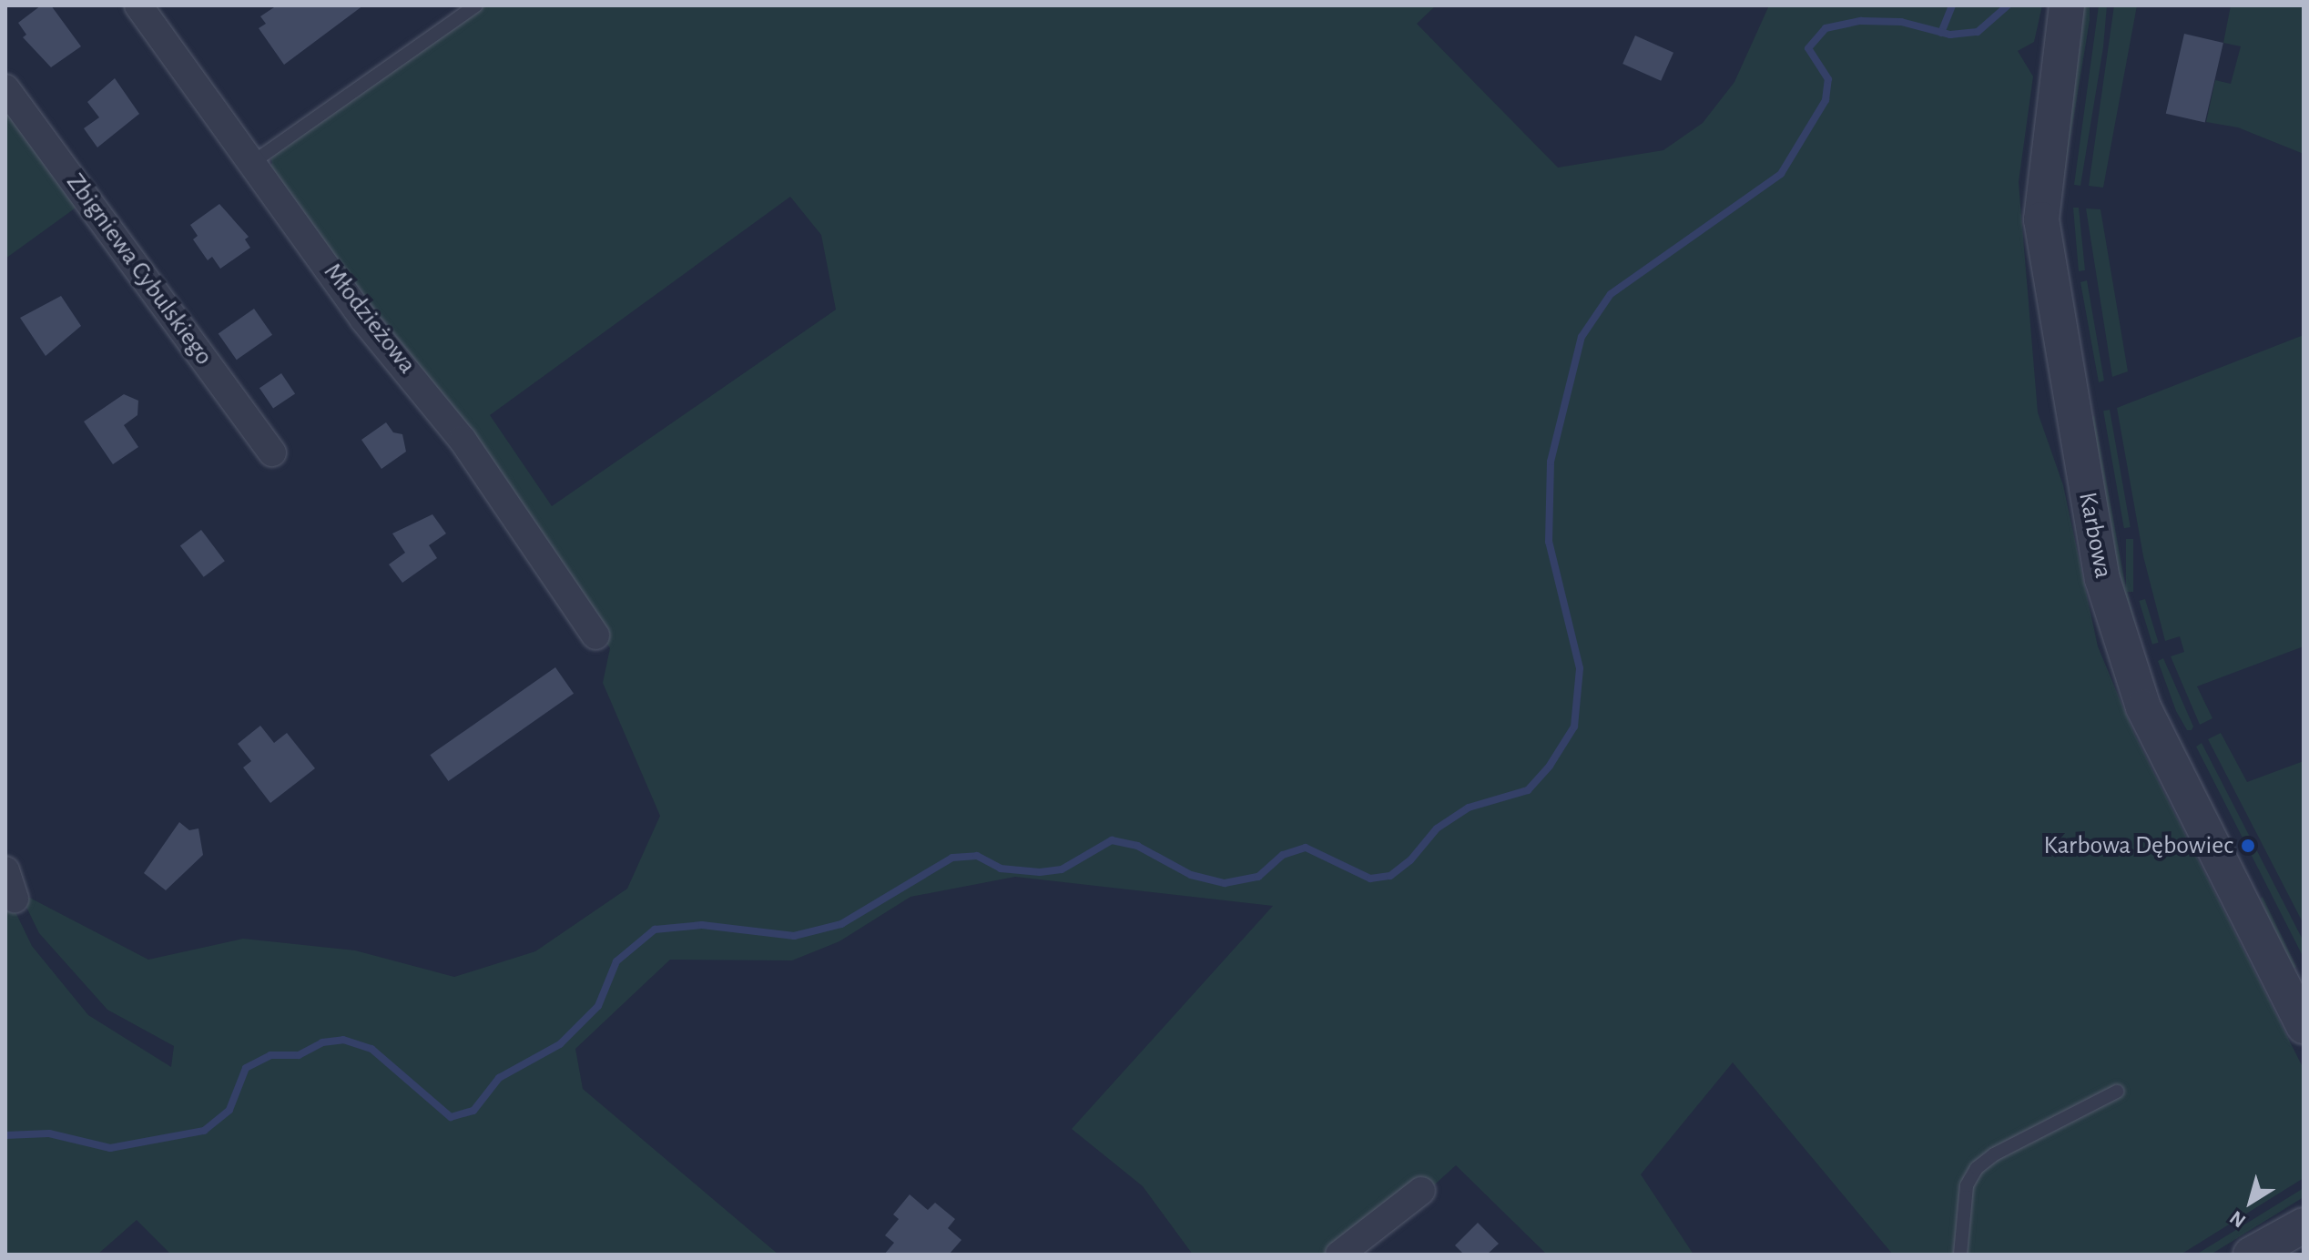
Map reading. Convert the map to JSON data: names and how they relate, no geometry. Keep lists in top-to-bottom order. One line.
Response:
{"streets":{"street":["Zbigniewa Cybulskiego","Młodzieżowa","Karbowa"]},"places":["Karbowa Dębowiec"],"north":"bottom left"}
